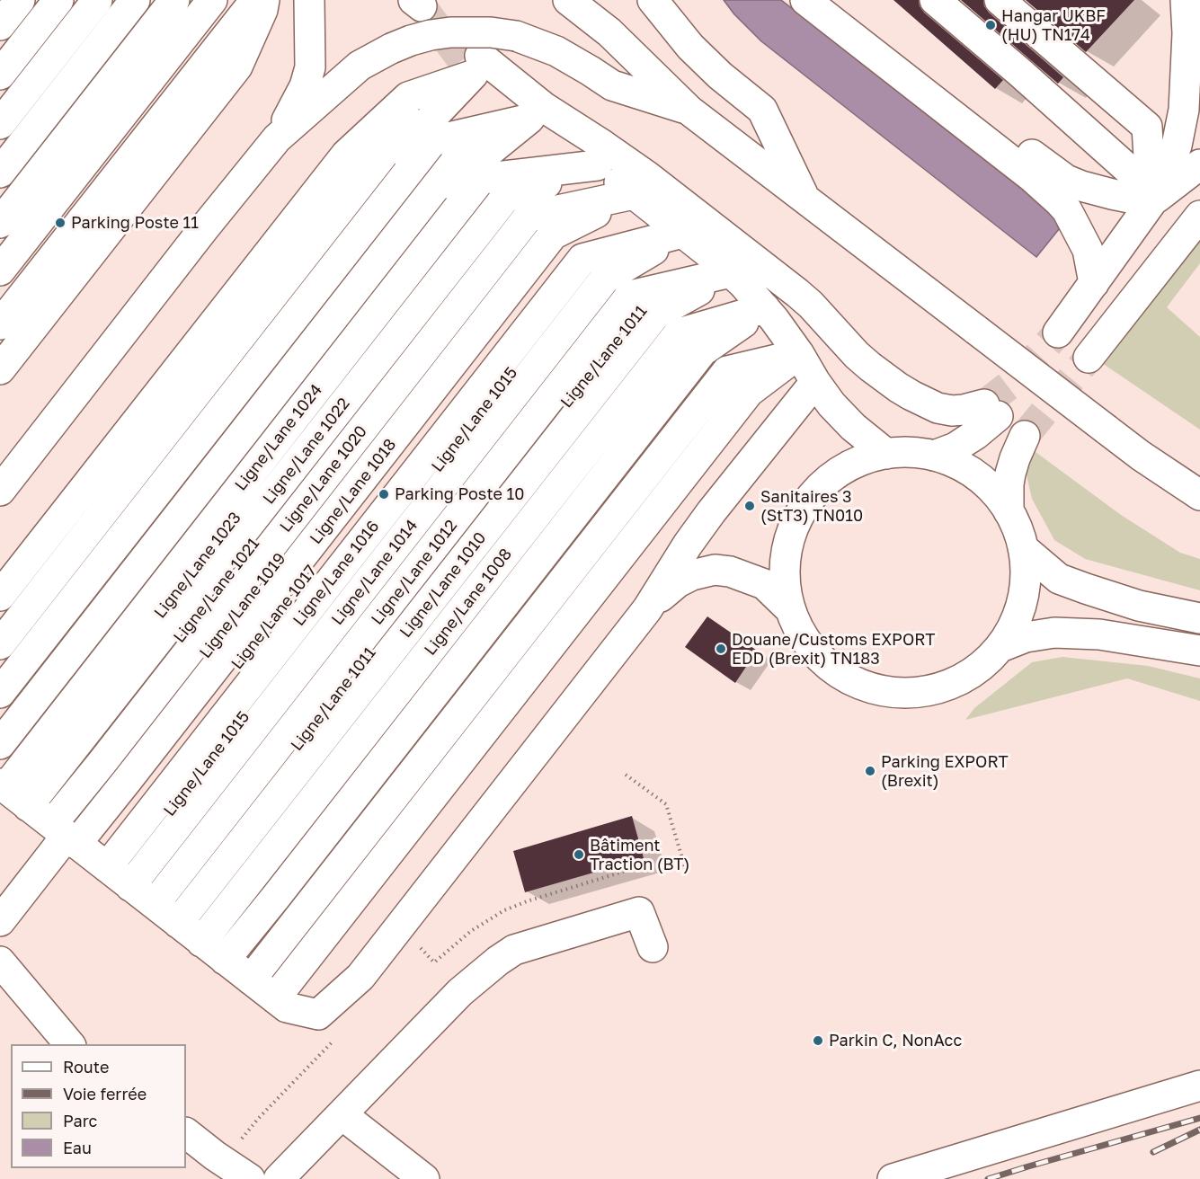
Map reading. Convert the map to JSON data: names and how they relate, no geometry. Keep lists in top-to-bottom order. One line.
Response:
{"streets":{"lane":["Ligne/Lane 1024","Ligne/Lane 1020","Ligne/Lane 1012","Ligne/Lane 1016","Ligne/Lane 1021","Ligne/Lane 1008","Ligne/Lane 1017"]},"crossings":[["Ligne/Lane 1024","Ligne/Lane 1020"],["Ligne/Lane 1024","Ligne/Lane 1012"],["Ligne/Lane 1024","Ligne/Lane 1016"],["Ligne/Lane 1024","Ligne/Lane 1021"],["Ligne/Lane 1024","Ligne/Lane 1008"],["Ligne/Lane 1024","Ligne/Lane 1017"],["Ligne/Lane 1020","Ligne/Lane 1012"],["Ligne/Lane 1020","Ligne/Lane 1016"],["Ligne/Lane 1020","Ligne/Lane 1021"],["Ligne/Lane 1020","Ligne/Lane 1008"],["Ligne/Lane 1020","Ligne/Lane 1017"],["Ligne/Lane 1012","Ligne/Lane 1016"],["Ligne/Lane 1012","Ligne/Lane 1021"],["Ligne/Lane 1012","Ligne/Lane 1008"],["Ligne/Lane 1012","Ligne/Lane 1017"],["Ligne/Lane 1016","Ligne/Lane 1021"],["Ligne/Lane 1016","Ligne/Lane 1008"],["Ligne/Lane 1016","Ligne/Lane 1017"],["Ligne/Lane 1021","Ligne/Lane 1008"],["Ligne/Lane 1021","Ligne/Lane 1017"],["Ligne/Lane 1008","Ligne/Lane 1017"]],"places":["Hangar UKBF (HU) TN174","Parking Poste 11","Parking Poste 10","Sanitaires 3 (StT3) TN010","Douane/Customs EXPORT EDD (Brexit) TN183","Parking EXPORT (Brexit)","Bâtiment Traction (BT)","Parkin C, NonAcc"],"legend":["Route","Voie ferrée","Parc","Eau"]}
